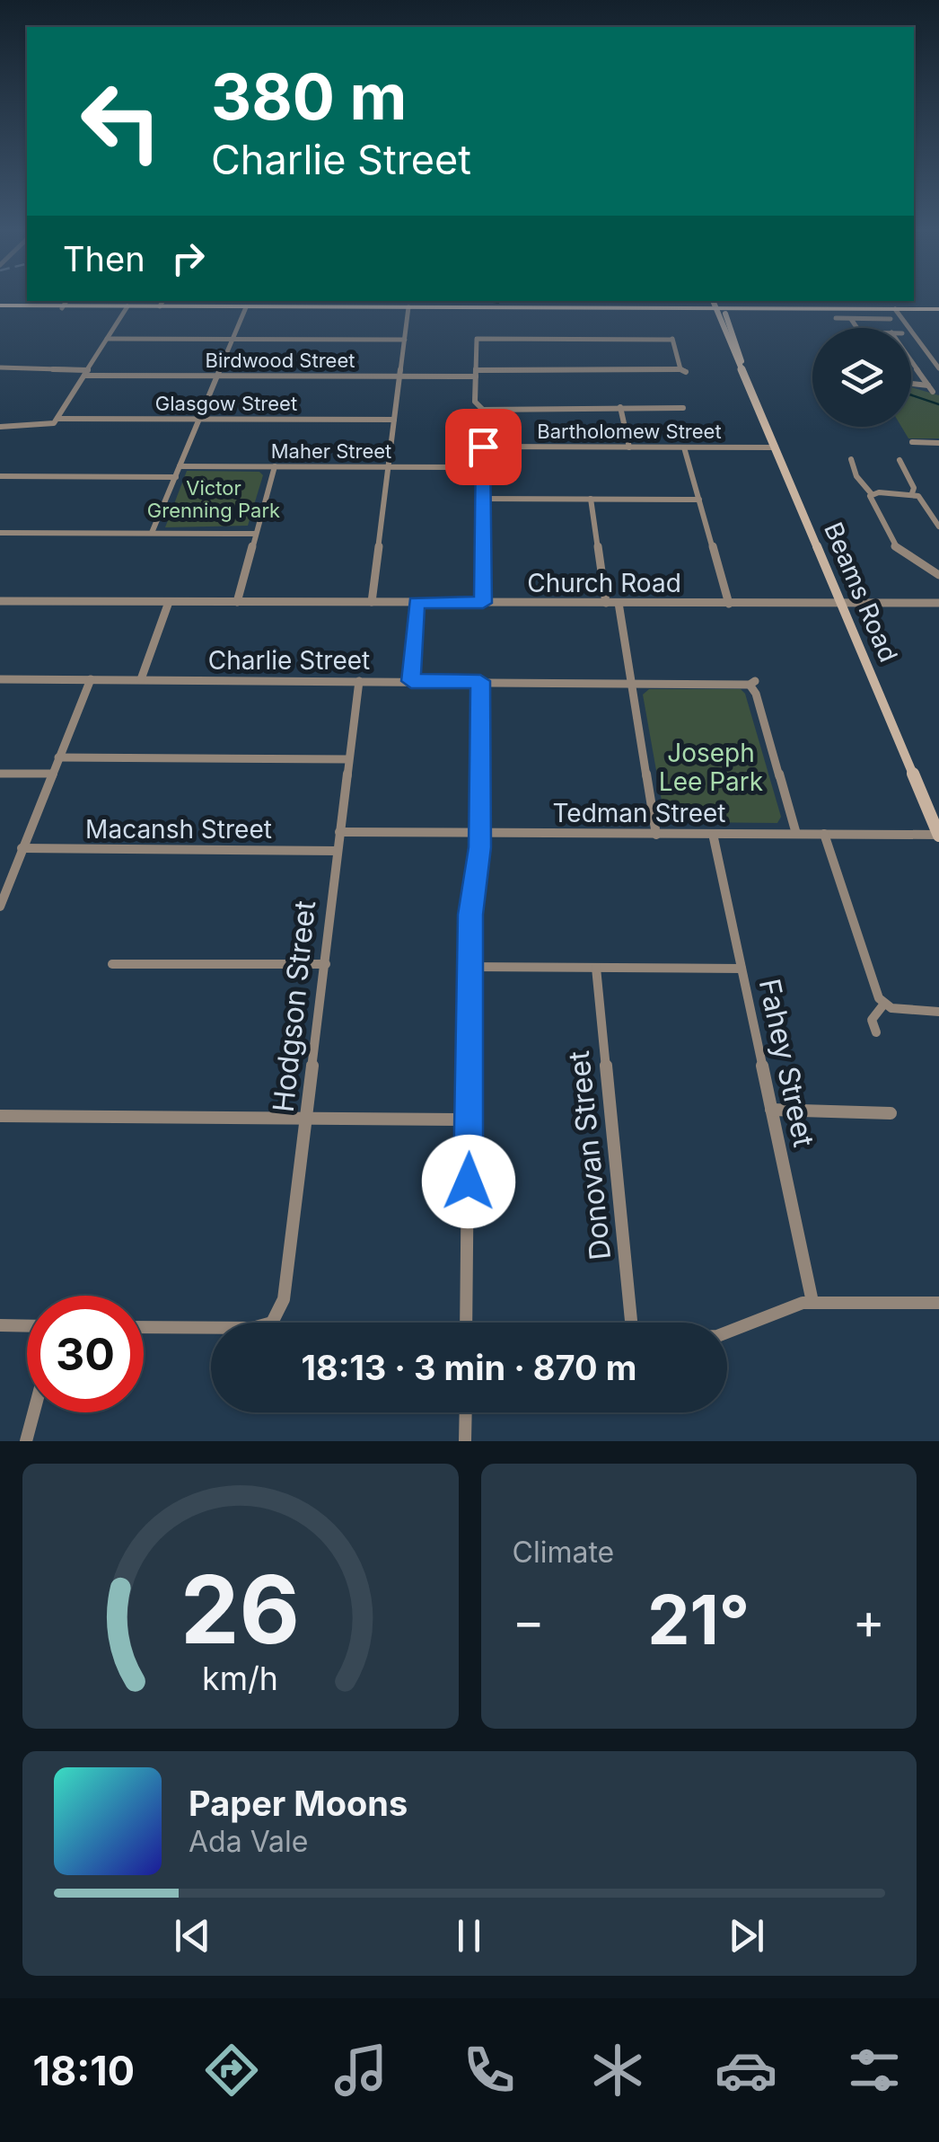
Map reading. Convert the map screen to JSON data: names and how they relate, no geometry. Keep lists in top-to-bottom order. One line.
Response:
{"streets":{"main road":["Beams Road"],"street":["Birdwood Street","Glasgow Street","Bartholomew Street","Maher Street","Church Road","Charlie Street","Tedman Street","Macansh Street","Hodgson Street","Fahey Street","Donovan Street"]},"crossings":[["Bartholomew Street","Beams Road"],["Church Road","Beams Road"],["Beams Road","Tedman Street"],["Charlie Street","Hodgson Street"],["Tedman Street","Hodgson Street"],["Tedman Street","Fahey Street"],["Macansh Street","Hodgson Street"]],"parks":["Victor Grenning Park","Joseph Lee Park"],"page":{"turn":["380 m","Charlie Street"],"then":"Then","limit":"30","trip":"18:13 · 3 min · 870 m","tile":"Climate","heat":["−","21°","+"],"song":["Paper Moons","Ada Vale"],"tabs":"18:10","gauge":["26","km/h"]}}
